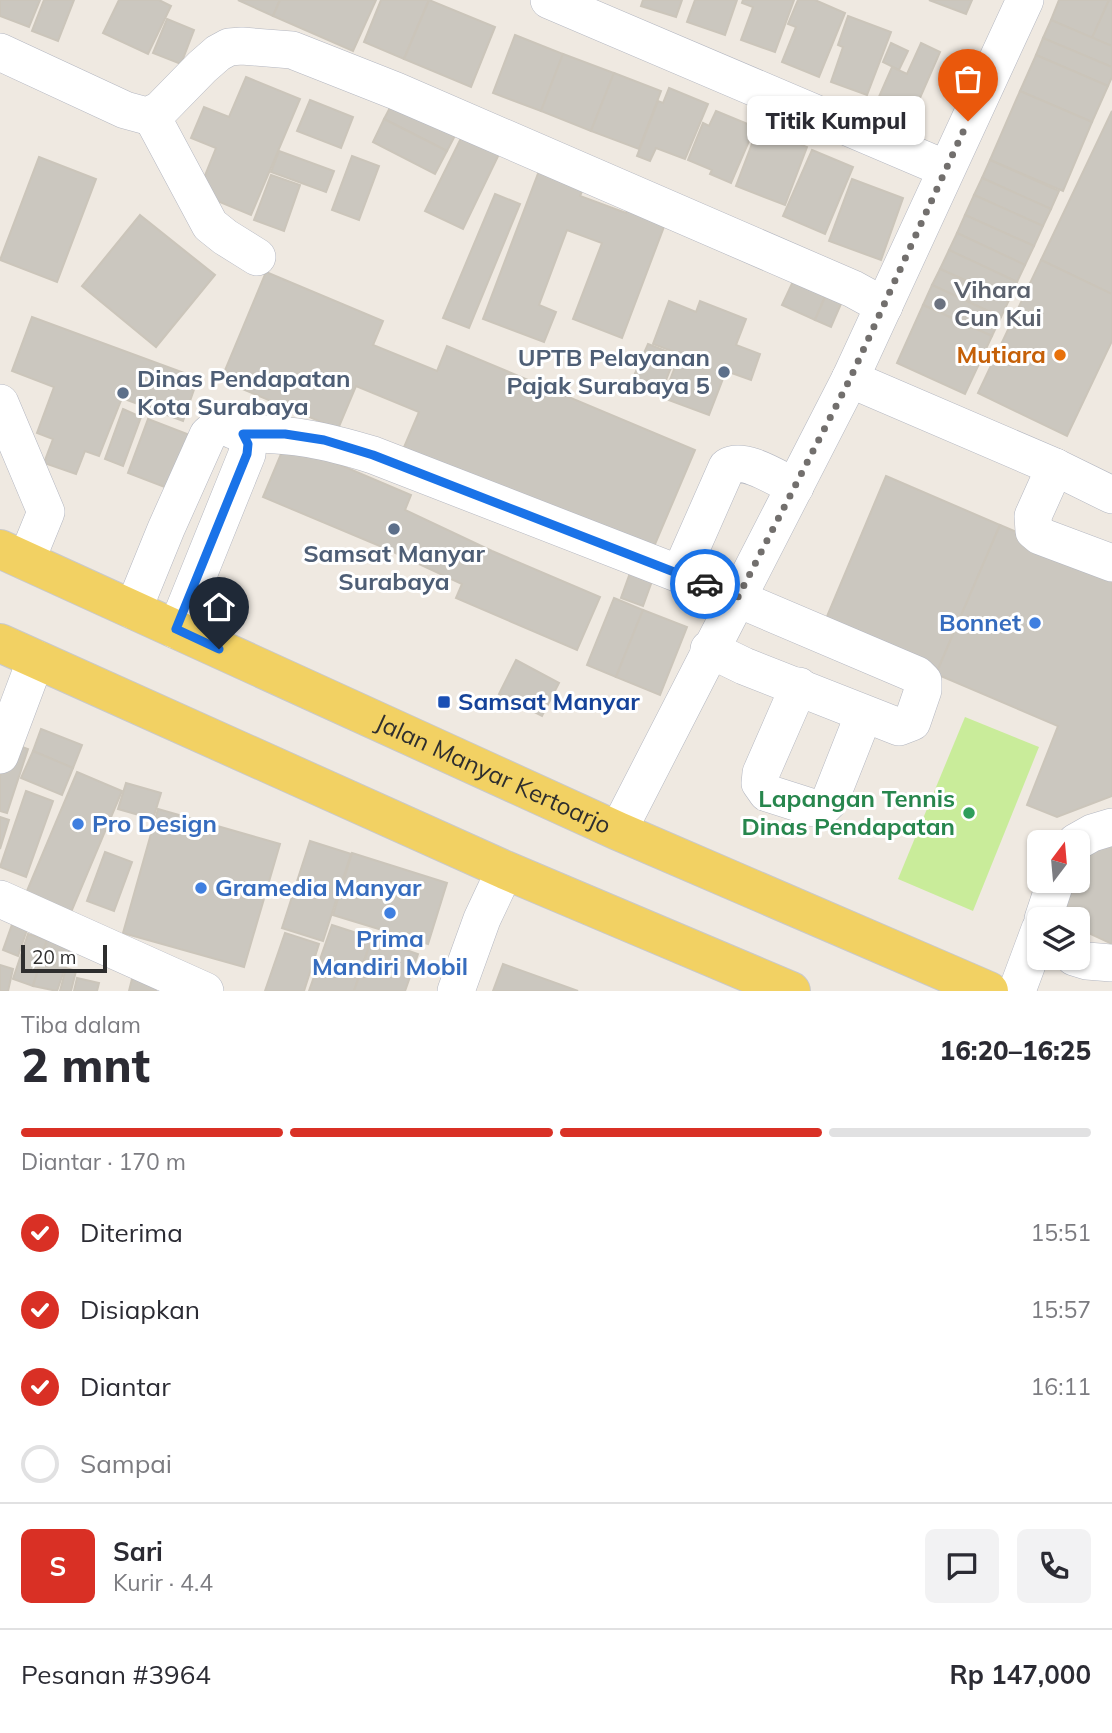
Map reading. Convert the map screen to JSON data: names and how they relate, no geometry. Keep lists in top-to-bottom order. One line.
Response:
{"streets":{"main road":["Jalan Manyar Kertoarjo"]},"places":{"other":["Titik Kumpul","Vihara Cun Kui","Mutiara","UPTB Pelayanan Pajak Surabaya 5","Dinas Pendapatan Kota Surabaya","Samsat Manyar Surabaya","Bonnet","Lapangan Tennis Dinas Pendapatan","Pro Design","Gramedia Manyar","Prima Mandiri Mobil"],"transit":["Samsat Manyar"]},"scale_bar":"20 m","north":"top","page":{"bubble":"Titik Kumpul","scale":"20 m","heading":["2 mnt","Tiba dalam","16:20–16:25"],"panel":["Sari","Kurir · 4.4","Pesanan #3964","Rp 147,000"],"bar":"Diantar · 170 m","list":[["Diterima","15:51"],["Disiapkan","15:57"],["Diantar","16:11"],"Sampai"],"round":"S"}}
